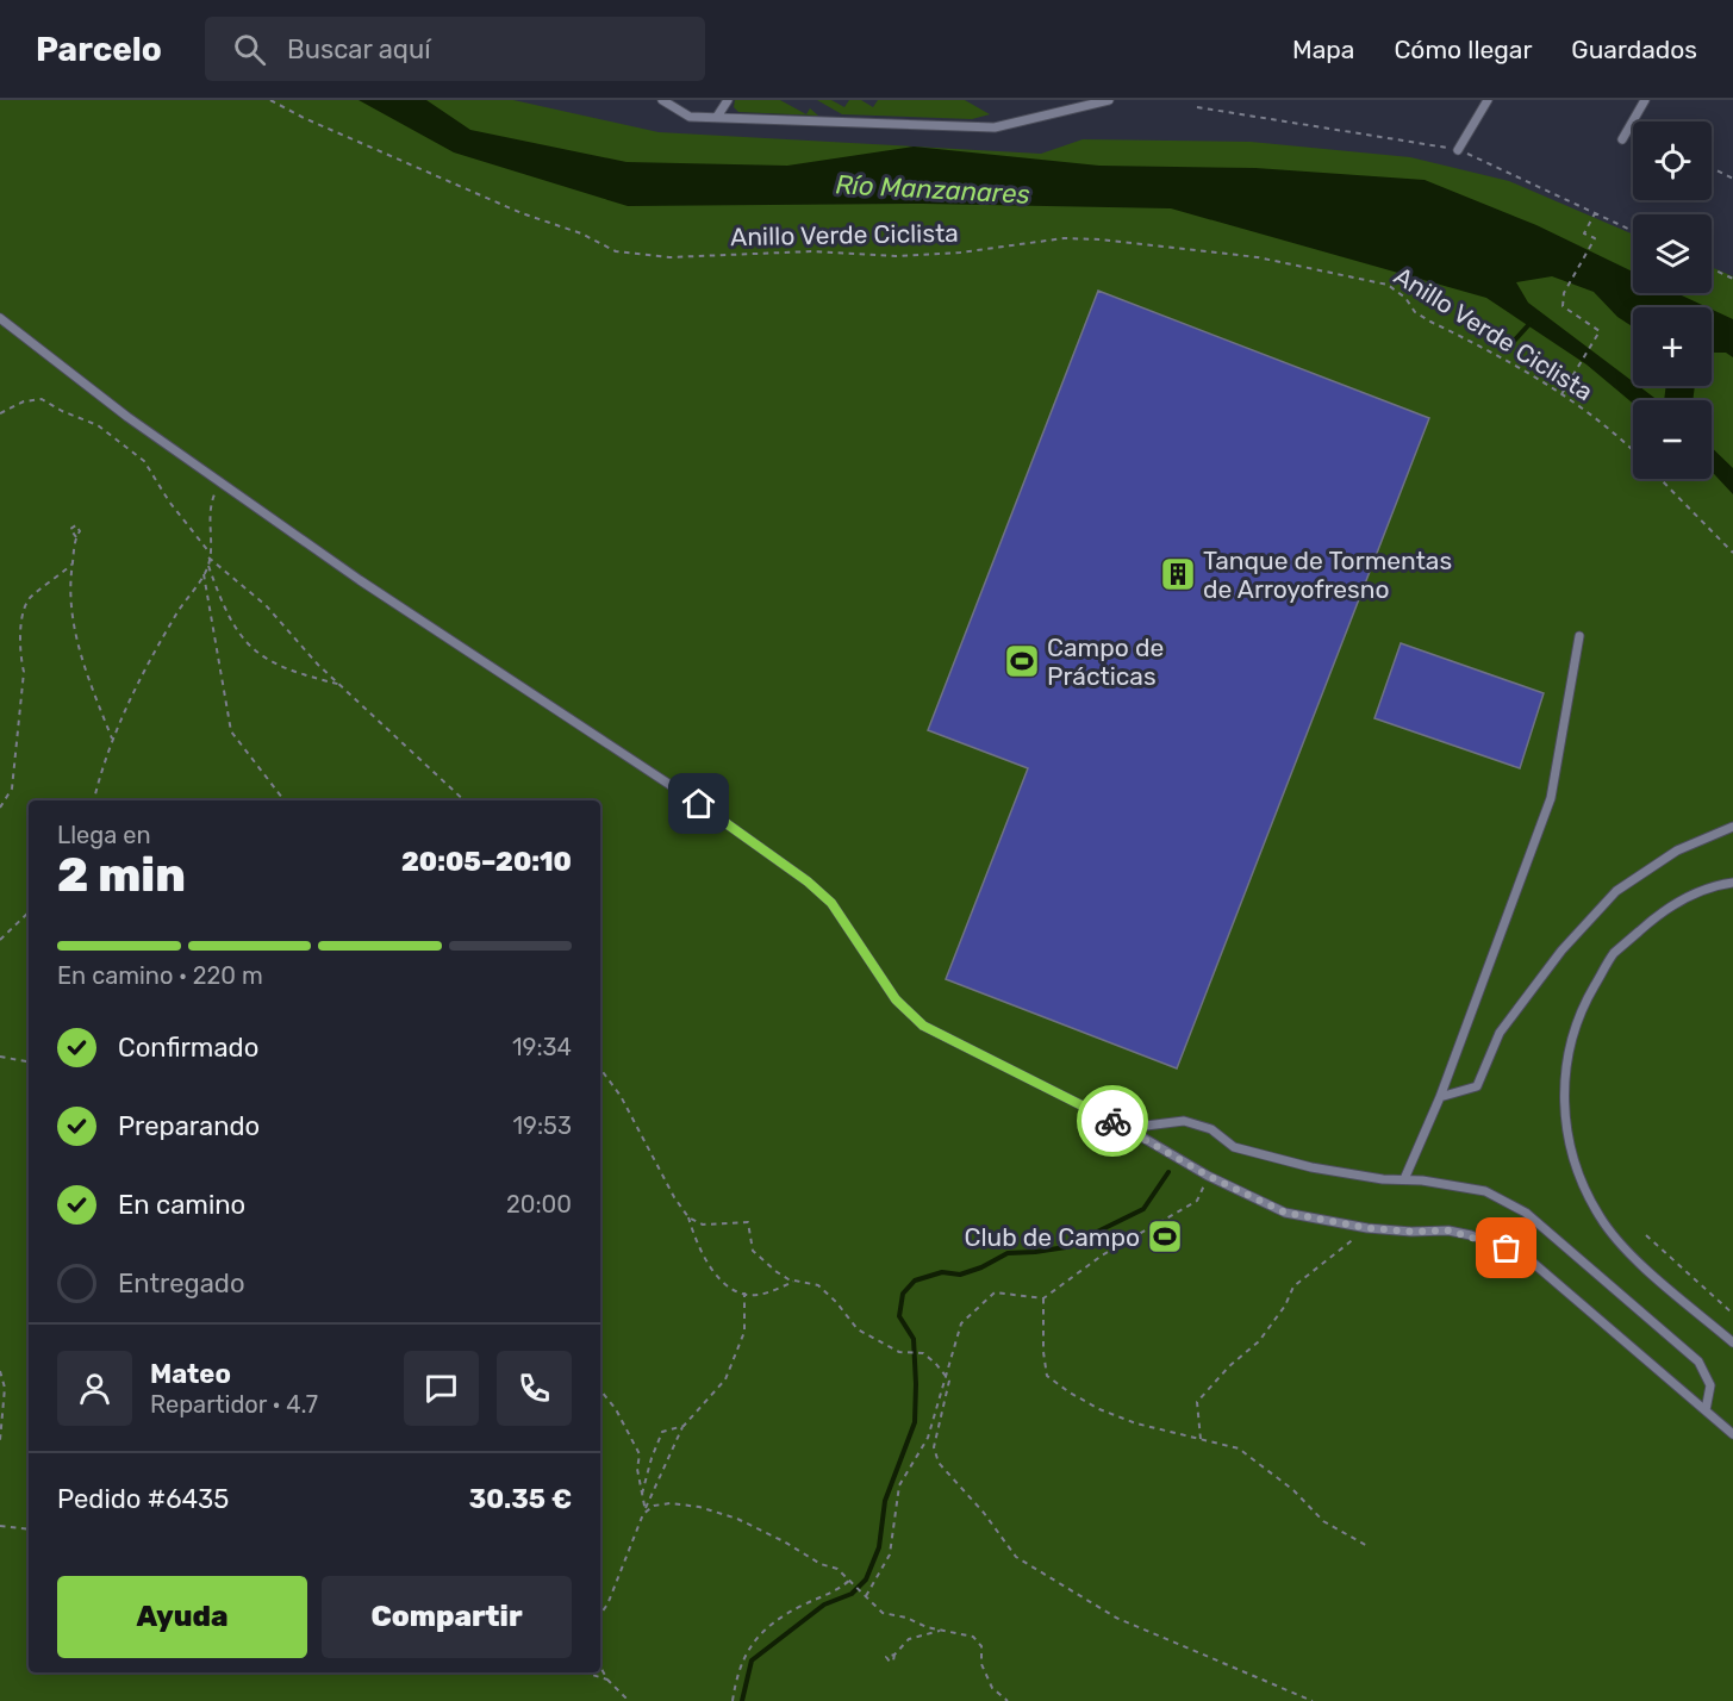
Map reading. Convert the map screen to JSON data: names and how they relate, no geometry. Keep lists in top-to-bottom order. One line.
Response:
{"streets":{"path":["Anillo Verde Ciclista"]},"water":["Río Manzanares"],"places":{"building":["Tanque de Tormentas de Arroyofresno"],"sports":["Campo de Prácticas","Club de Campo"]},"page":{"header":"Parcelo","search":"Buscar aquí","nav":["Mapa","Cómo llegar","Guardados"],"map_buttons":["+","−"],"heading":["2 min","Llega en","20:05–20:10"],"panel":["Mateo","Repartidor · 4.7","Pedido #6435","30.35 €"],"bar":"En camino · 220 m","list":[["Confirmado","19:34"],["Preparando","19:53"],["En camino","20:00"],"Entregado"],"buttons":["Ayuda","Compartir"]}}
